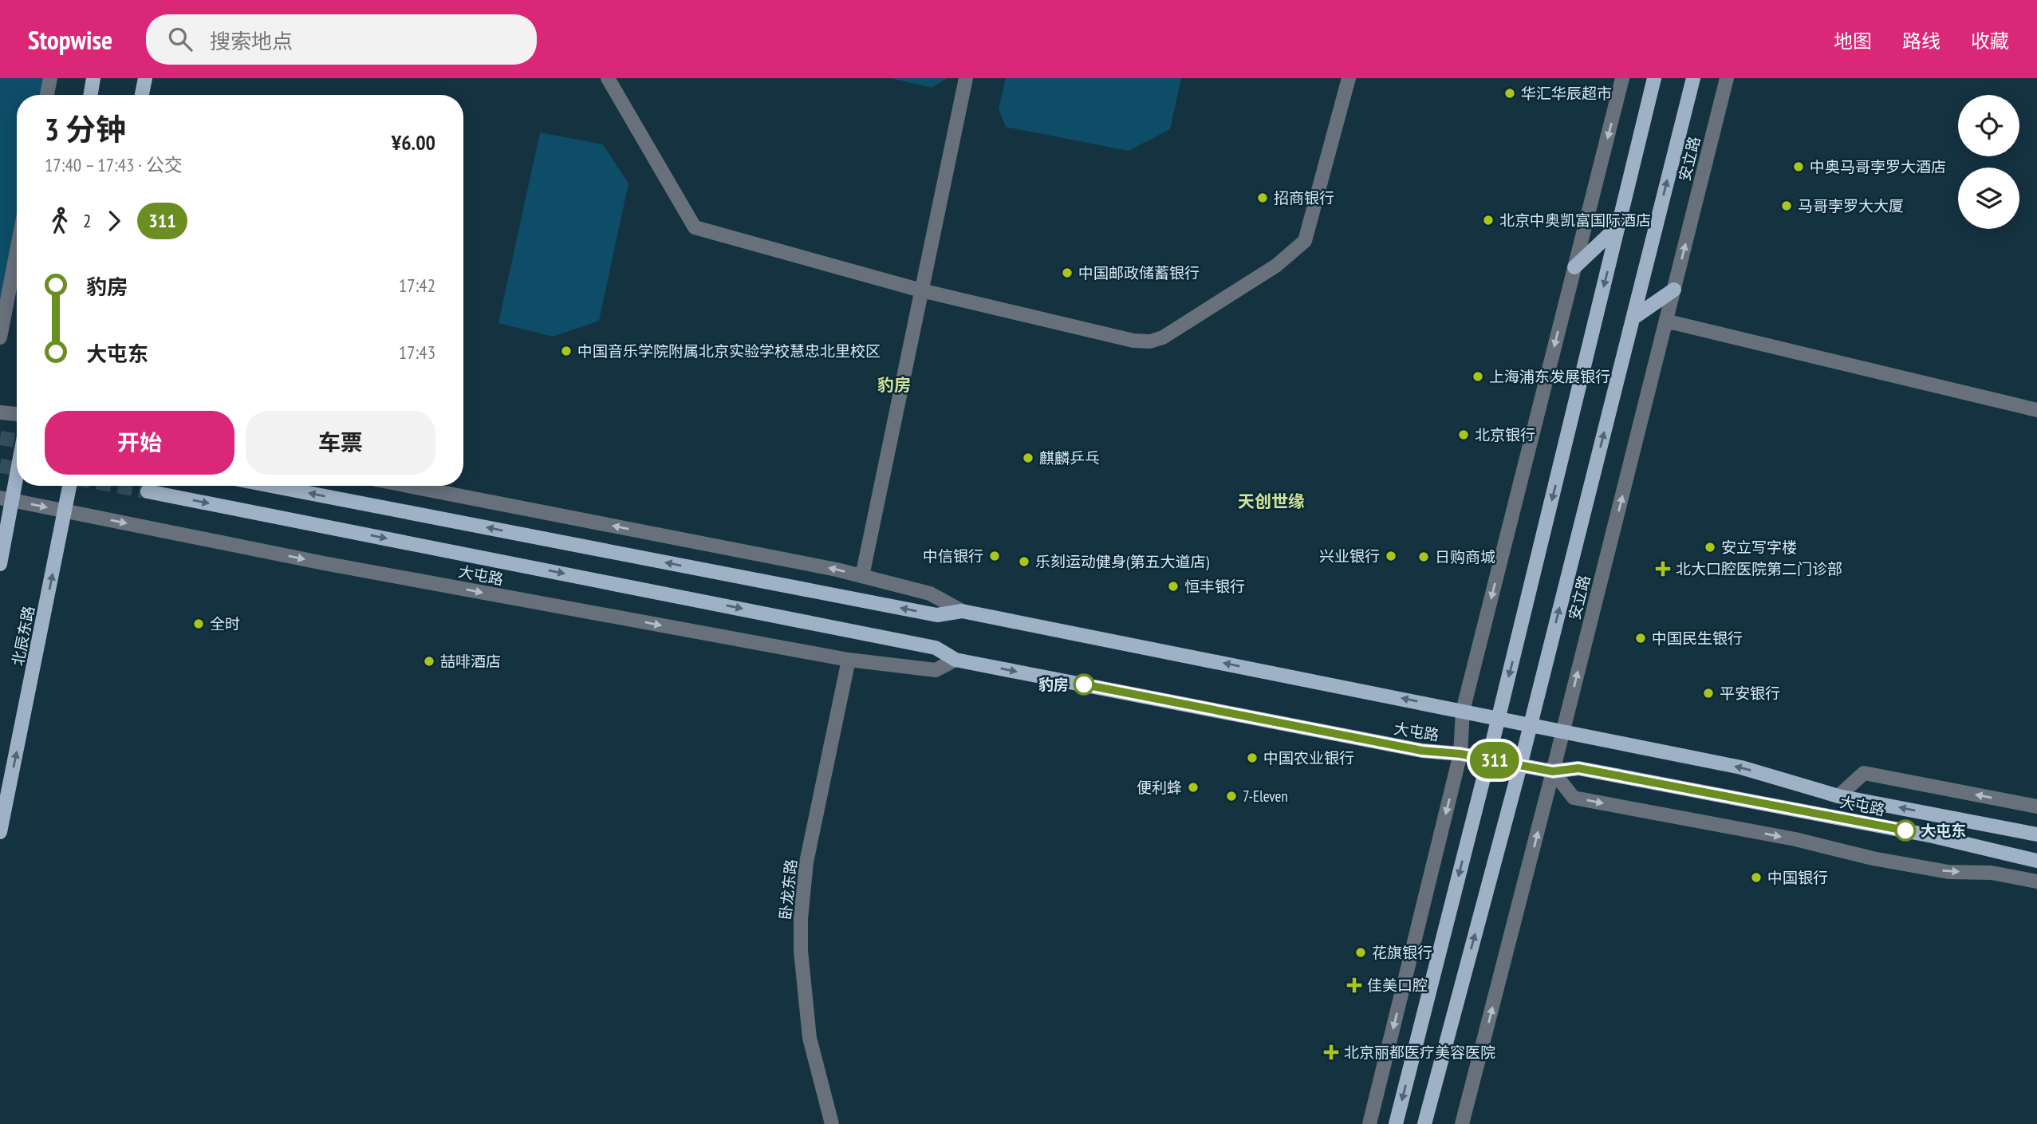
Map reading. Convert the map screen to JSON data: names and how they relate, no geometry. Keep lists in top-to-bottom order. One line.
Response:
{"streets":{"main road":["安立路","大屯路","北辰东路"],"street":["卧龙东路"]},"crossings":[["安立路","大屯路"],["大屯路","北辰东路"],["大屯路","卧龙东路"]],"one_way":["北辰东路"],"districts":["豹房","天创世缘"],"places":{"other":["华汇华辰超市","中奥马哥孛罗大酒店","招商银行","马哥孛罗大大厦","北京中奥凯富国际酒店","中国邮政储蓄银行","中国音乐学院附属北京实验学校慧忠北里校区","上海浦东发展银行","北京银行","麒麟乒乓","安立写字楼","中信银行","兴业银行","日购商城","乐刻运动健身(第五大道店)","恒丰银行","全时","中国民生银行","喆啡酒店","豹房","平安银行","中国农业银行","便利蜂","7-Eleven","大屯东","中国银行","花旗银行"],"health":["北大口腔医院第二门诊部","佳美口腔","北京丽都医疗美容医院"]},"lines":["bus line 311"],"page":{"header":"Stopwise","search":"搜索地点","nav":["地图","路线","收藏"],"on_map":"311","heading":["3 分钟","17:40 – 17:43 · 公交","¥6.00"],"legs":["2","311"],"list":[{"name":"豹房","value":"17:42"},{"name":"大屯东","value":"17:43"}],"buttons":["开始","车票"]}}
